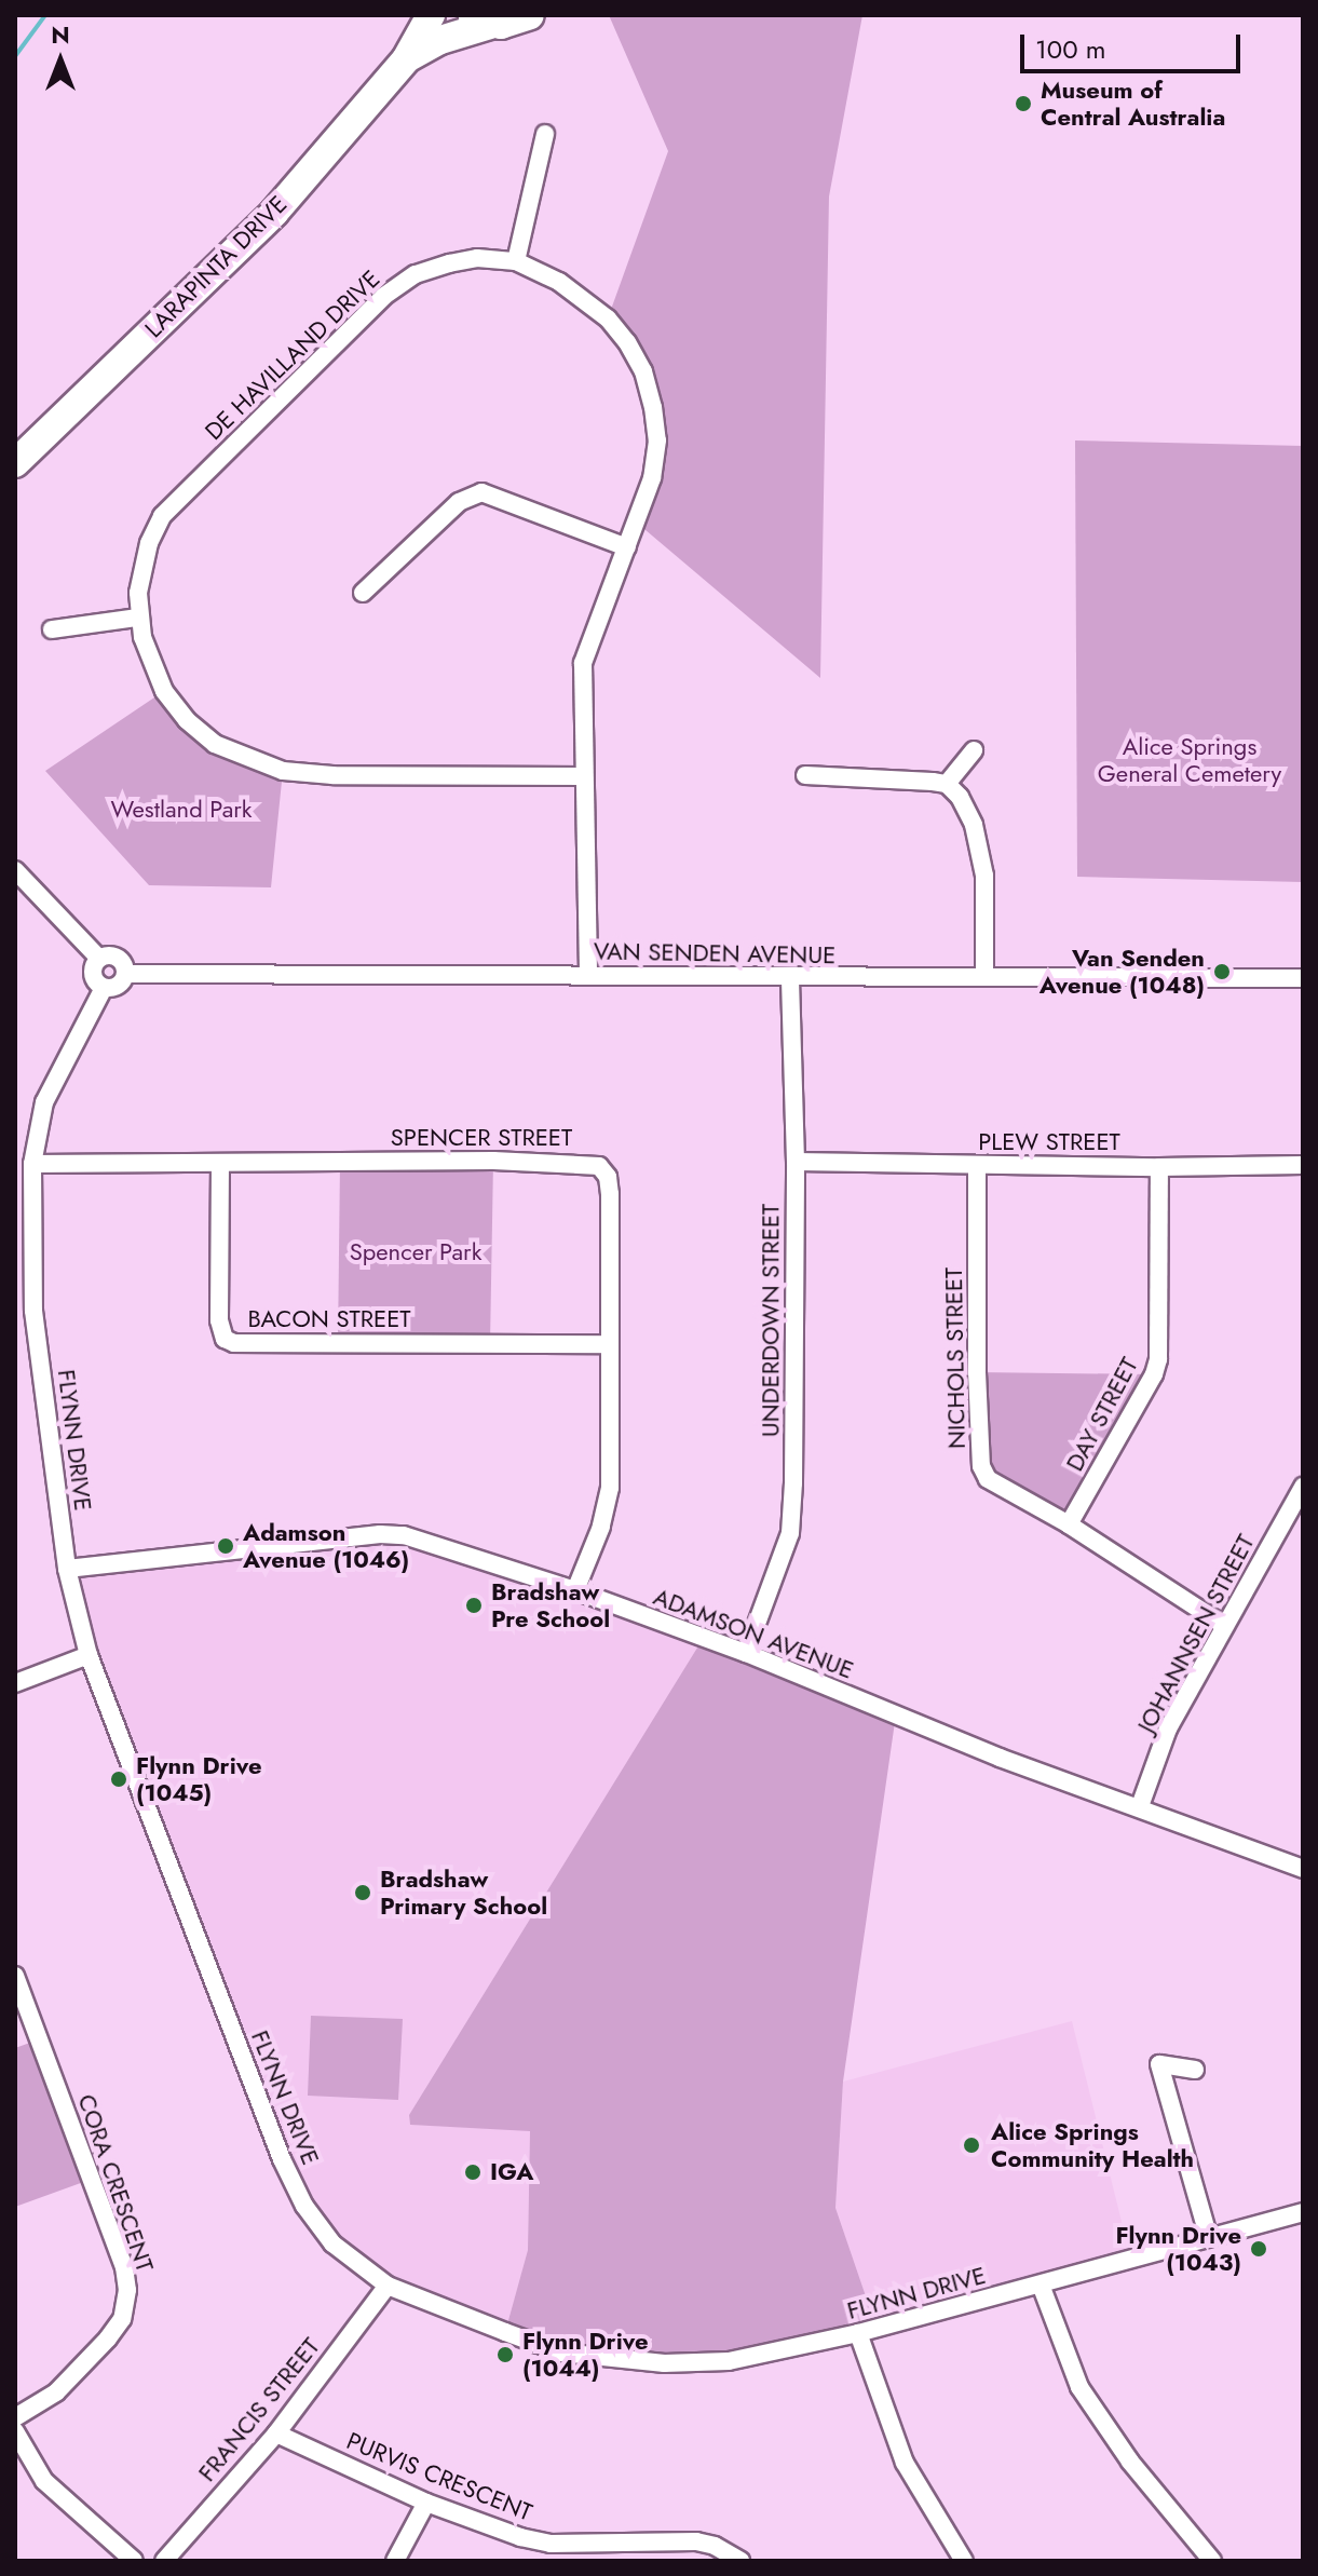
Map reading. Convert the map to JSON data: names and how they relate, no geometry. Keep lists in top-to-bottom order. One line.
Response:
{"streets":{"main road":["LARAPINTA DRIVE"],"street":["DE HAVILLAND DRIVE","VAN SENDEN AVENUE","SPENCER STREET","PLEW STREET","BACON STREET","UNDERDOWN STREET","NICHOLS STREET","DAY STREET","FLYNN DRIVE","ADAMSON AVENUE","JOHANNSEN STREET","CORA CRESCENT","FRANCIS STREET","PURVIS CRESCENT"]},"crossings":[["DE HAVILLAND DRIVE","VAN SENDEN AVENUE"],["VAN SENDEN AVENUE","UNDERDOWN STREET"],["VAN SENDEN AVENUE","FLYNN DRIVE"],["SPENCER STREET","BACON STREET"],["SPENCER STREET","FLYNN DRIVE"],["SPENCER STREET","ADAMSON AVENUE"],["PLEW STREET","UNDERDOWN STREET"],["PLEW STREET","NICHOLS STREET"],["PLEW STREET","DAY STREET"],["UNDERDOWN STREET","ADAMSON AVENUE"],["NICHOLS STREET","DAY STREET"],["NICHOLS STREET","JOHANNSEN STREET"],["FLYNN DRIVE","ADAMSON AVENUE"],["FLYNN DRIVE","FRANCIS STREET"],["ADAMSON AVENUE","JOHANNSEN STREET"],["FRANCIS STREET","PURVIS CRESCENT"]],"parks":["Alice Springs General Cemetery","Westland Park","Spencer Park"],"places":["Museum of Central Australia","Van Senden Avenue (1048)","Adamson Avenue (1046)","Bradshaw Pre School","Flynn Drive (1045)","Bradshaw Primary School","Alice Springs Community Health","IGA","Flynn Drive (1043)","Flynn Drive (1044)"],"scale_bar":"100 m","north":"top"}
